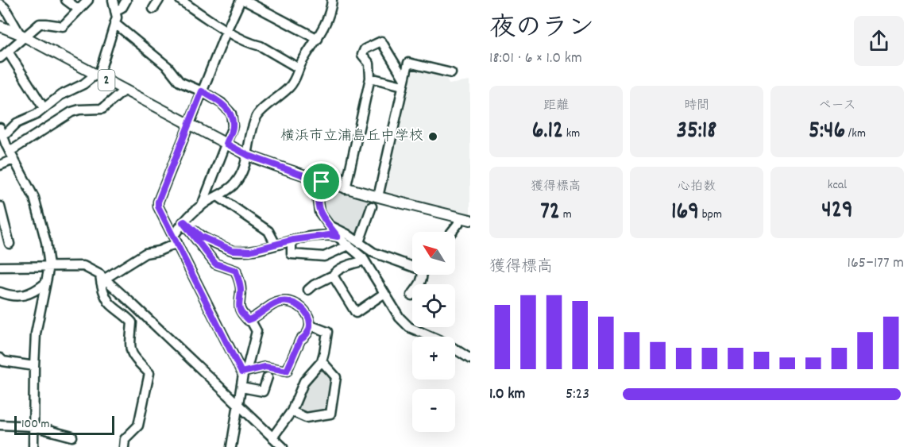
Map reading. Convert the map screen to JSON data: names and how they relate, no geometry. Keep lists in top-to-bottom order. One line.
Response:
{"streets":{"main road":["2"]},"places":["横浜市立浦島丘中学校"],"scale_bar":"100 m","north":"top left","page":{"heading":["夜のラン","18:01 · 6 × 1.0 km"],"stats":[["距離","6.12 km"],["時間","35:18"],["ペース","5:46 /km"],["獲得標高","72 m"],["心拍数","169 bpm"],["kcal","429"]],"map_buttons":["+","−"],"chart":["獲得標高","165–177 m"],"list":[{"name":"1.0 km","note":"5:23"}],"scale":"100 m"}}
